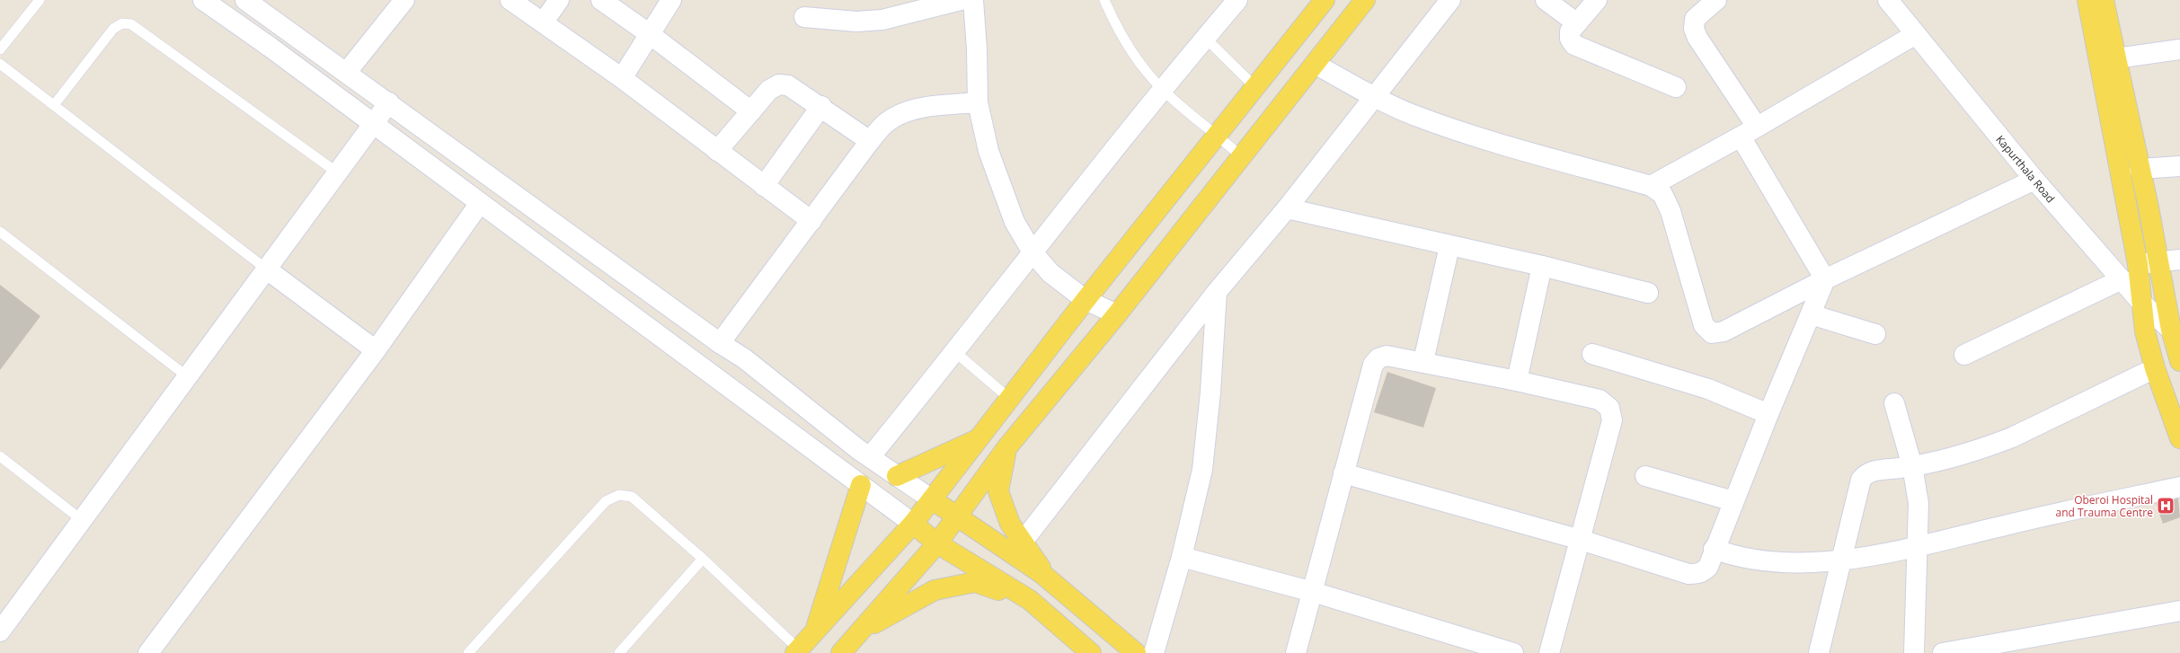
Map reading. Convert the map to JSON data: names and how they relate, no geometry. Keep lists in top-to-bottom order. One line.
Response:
{"streets":{"street":["Kapurthala Road"]},"places":{"hospital":["Oberoi Hospital and Trauma Centre"]}}
